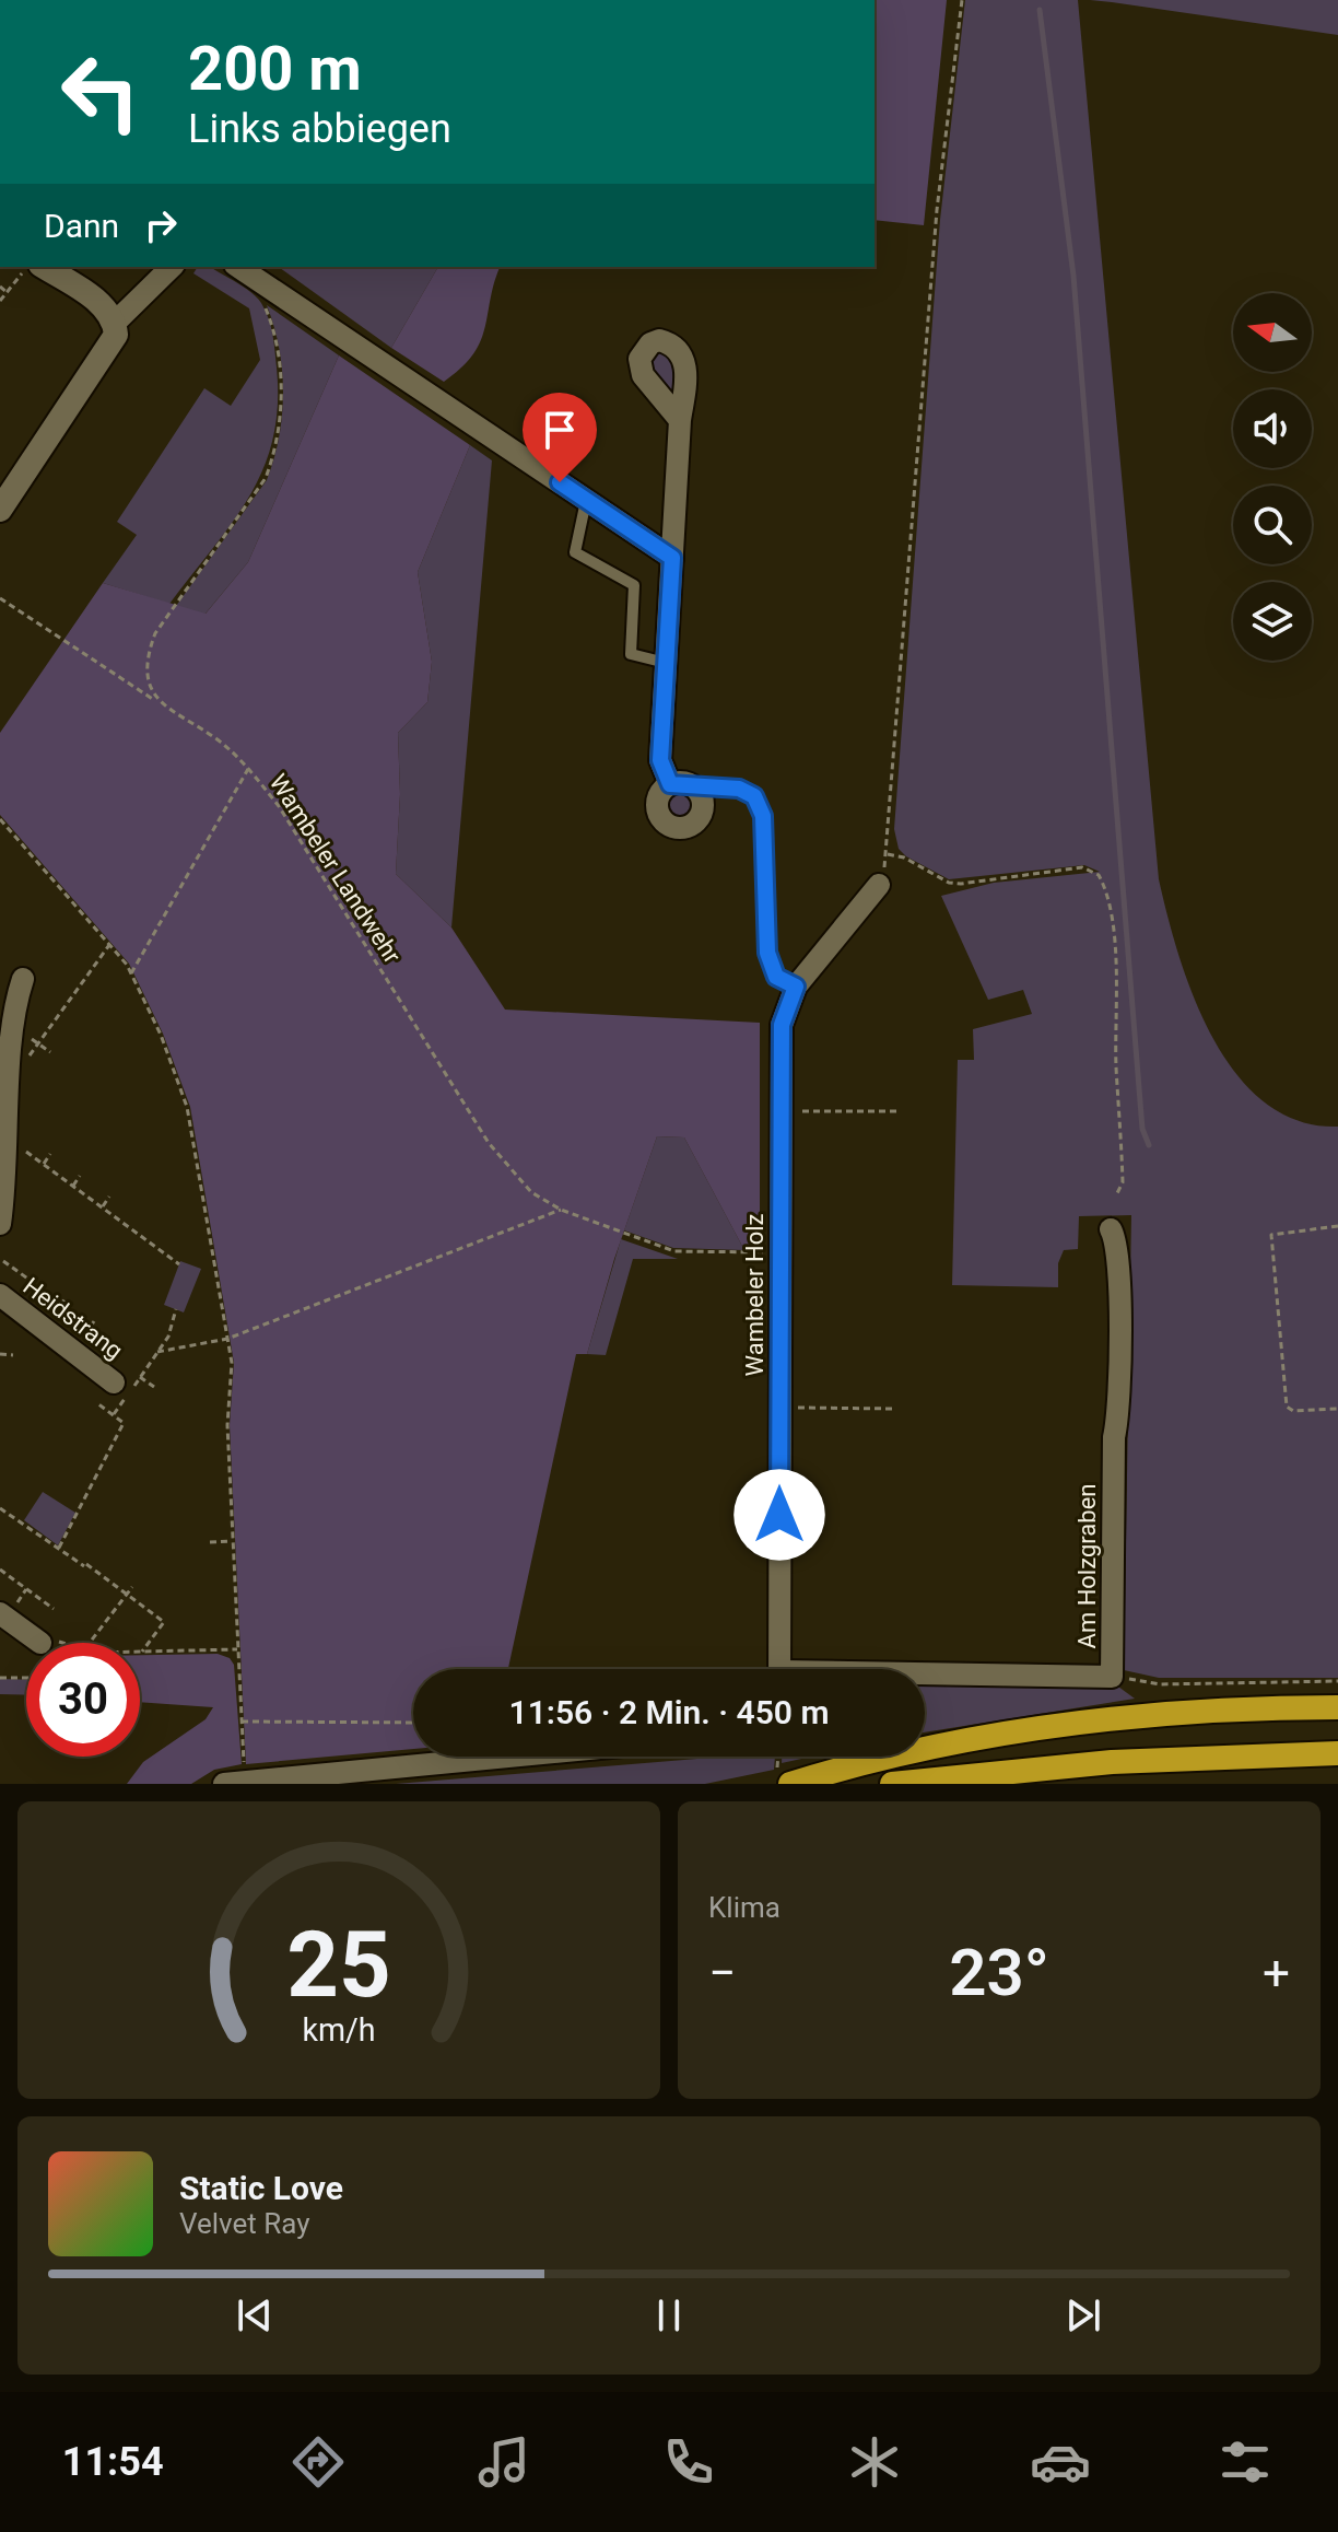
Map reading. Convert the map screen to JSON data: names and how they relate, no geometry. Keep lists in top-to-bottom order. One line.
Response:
{"streets":{"street":["Wambeler Holz","Heidstrang","Am Holzgraben"],"path":["Wambeler Landwehr"]},"crossings":[["Wambeler Landwehr","Wambeler Holz"]],"north":"left","page":{"turn":["200 m","Links abbiegen"],"then":"Dann","limit":"30","trip":"11:56 · 2 Min. · 450 m","tile":"Klima","heat":["−","23°","+"],"song":["Static Love","Velvet Ray"],"tabs":"11:54","gauge":["25","km/h"]}}
